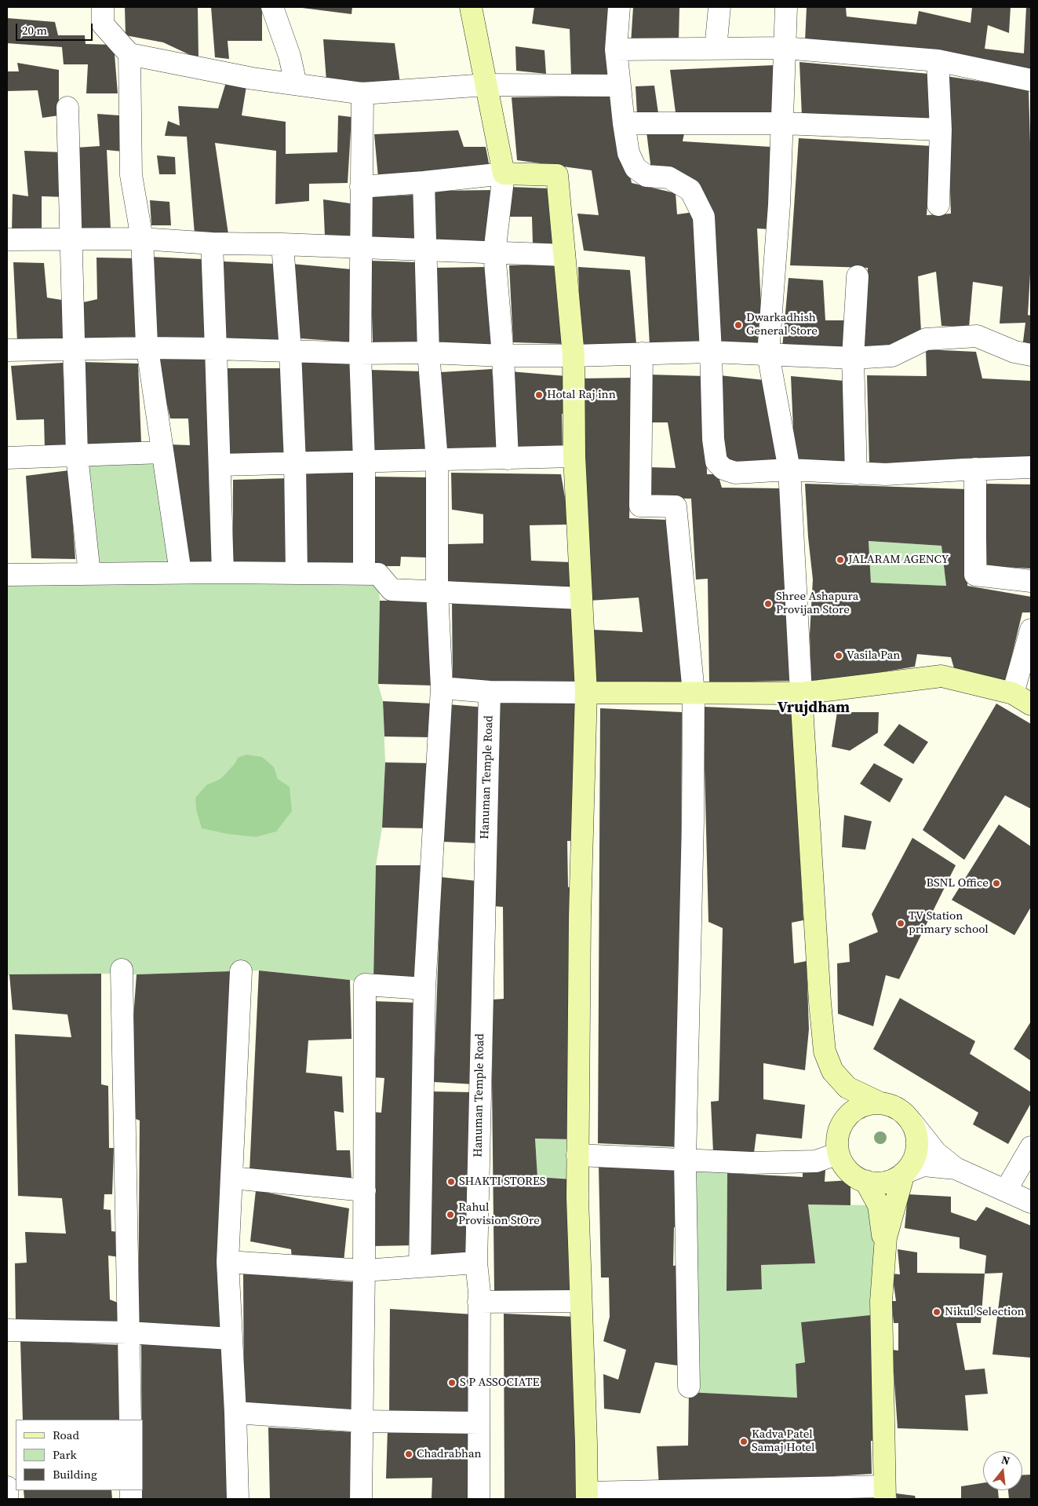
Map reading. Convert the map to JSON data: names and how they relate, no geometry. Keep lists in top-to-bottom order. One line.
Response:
{"streets":{"street":["Hanuman Temple Road"]},"districts":["Vrujdham"],"places":["Dwarkadhish General Store","Hotal Raj inn","JALARAM AGENCY","Shree Ashapura Provijan Store","Vasila Pan","BSNL Office","TV Station primary school","SHAKTI STORES","Rahul Provision StOre","Nikul Selection","S P ASSOCIATE","Kadva Patel Samaj Hotel","Chadrabhan"],"legend":["Road","Park","Building"],"scale_bar":"20 m","north":"top"}
